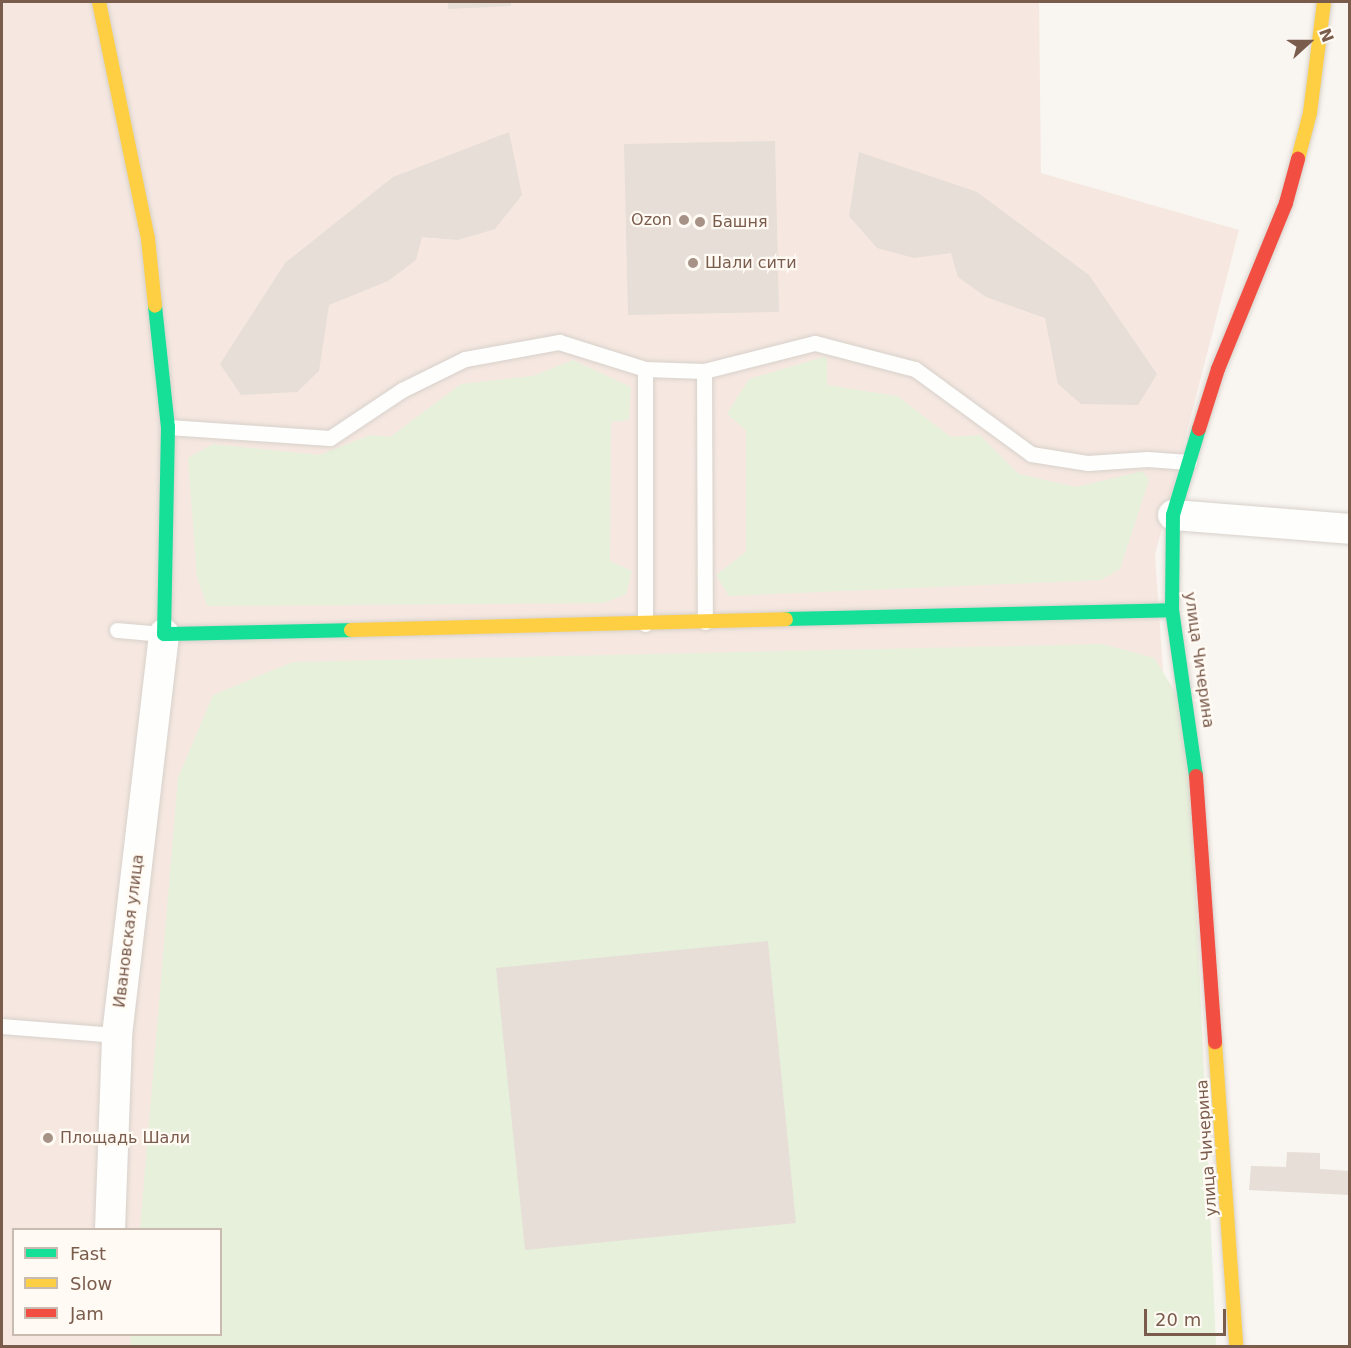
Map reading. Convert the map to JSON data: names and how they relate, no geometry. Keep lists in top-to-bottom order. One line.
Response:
{"streets":{"street":["улица Чичерина","Ивановская улица"]},"places":["Ozon","Башня","Шали сити","Площадь Шали"],"legend":["Fast","Slow","Jam"],"scale_bar":"20 m","north":"right"}
